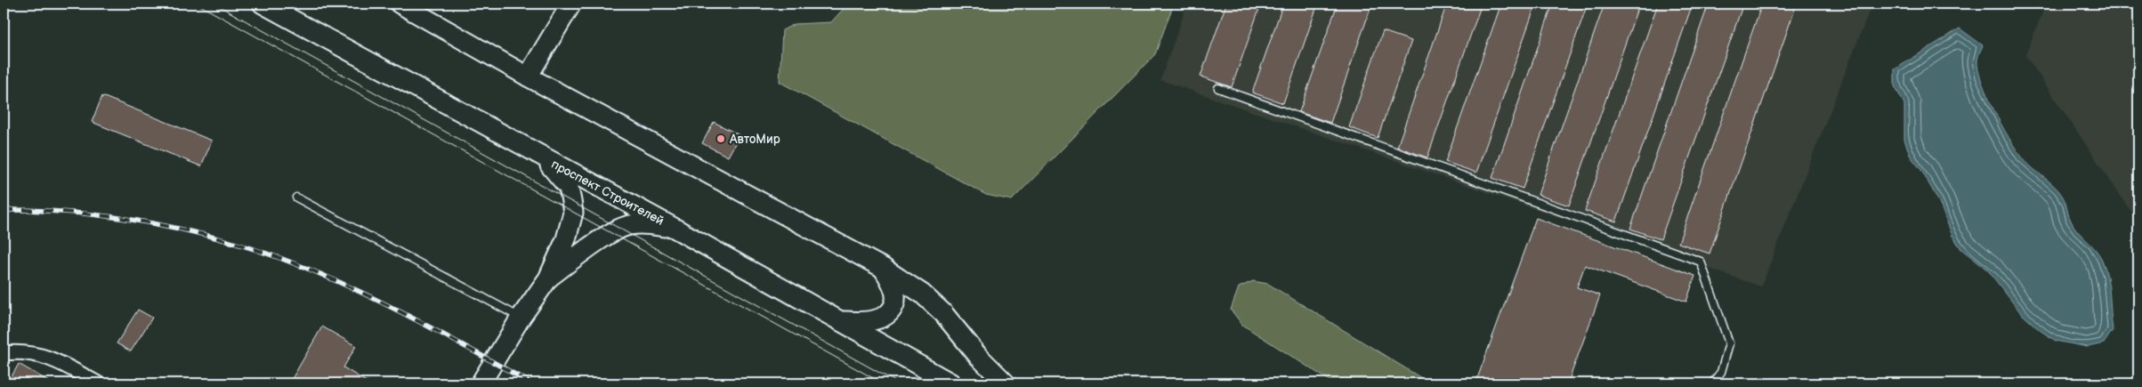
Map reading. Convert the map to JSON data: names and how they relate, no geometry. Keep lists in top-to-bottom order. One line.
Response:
{"streets":{"main road":["проспект Строителей"]},"places":["АвтоМир"]}
